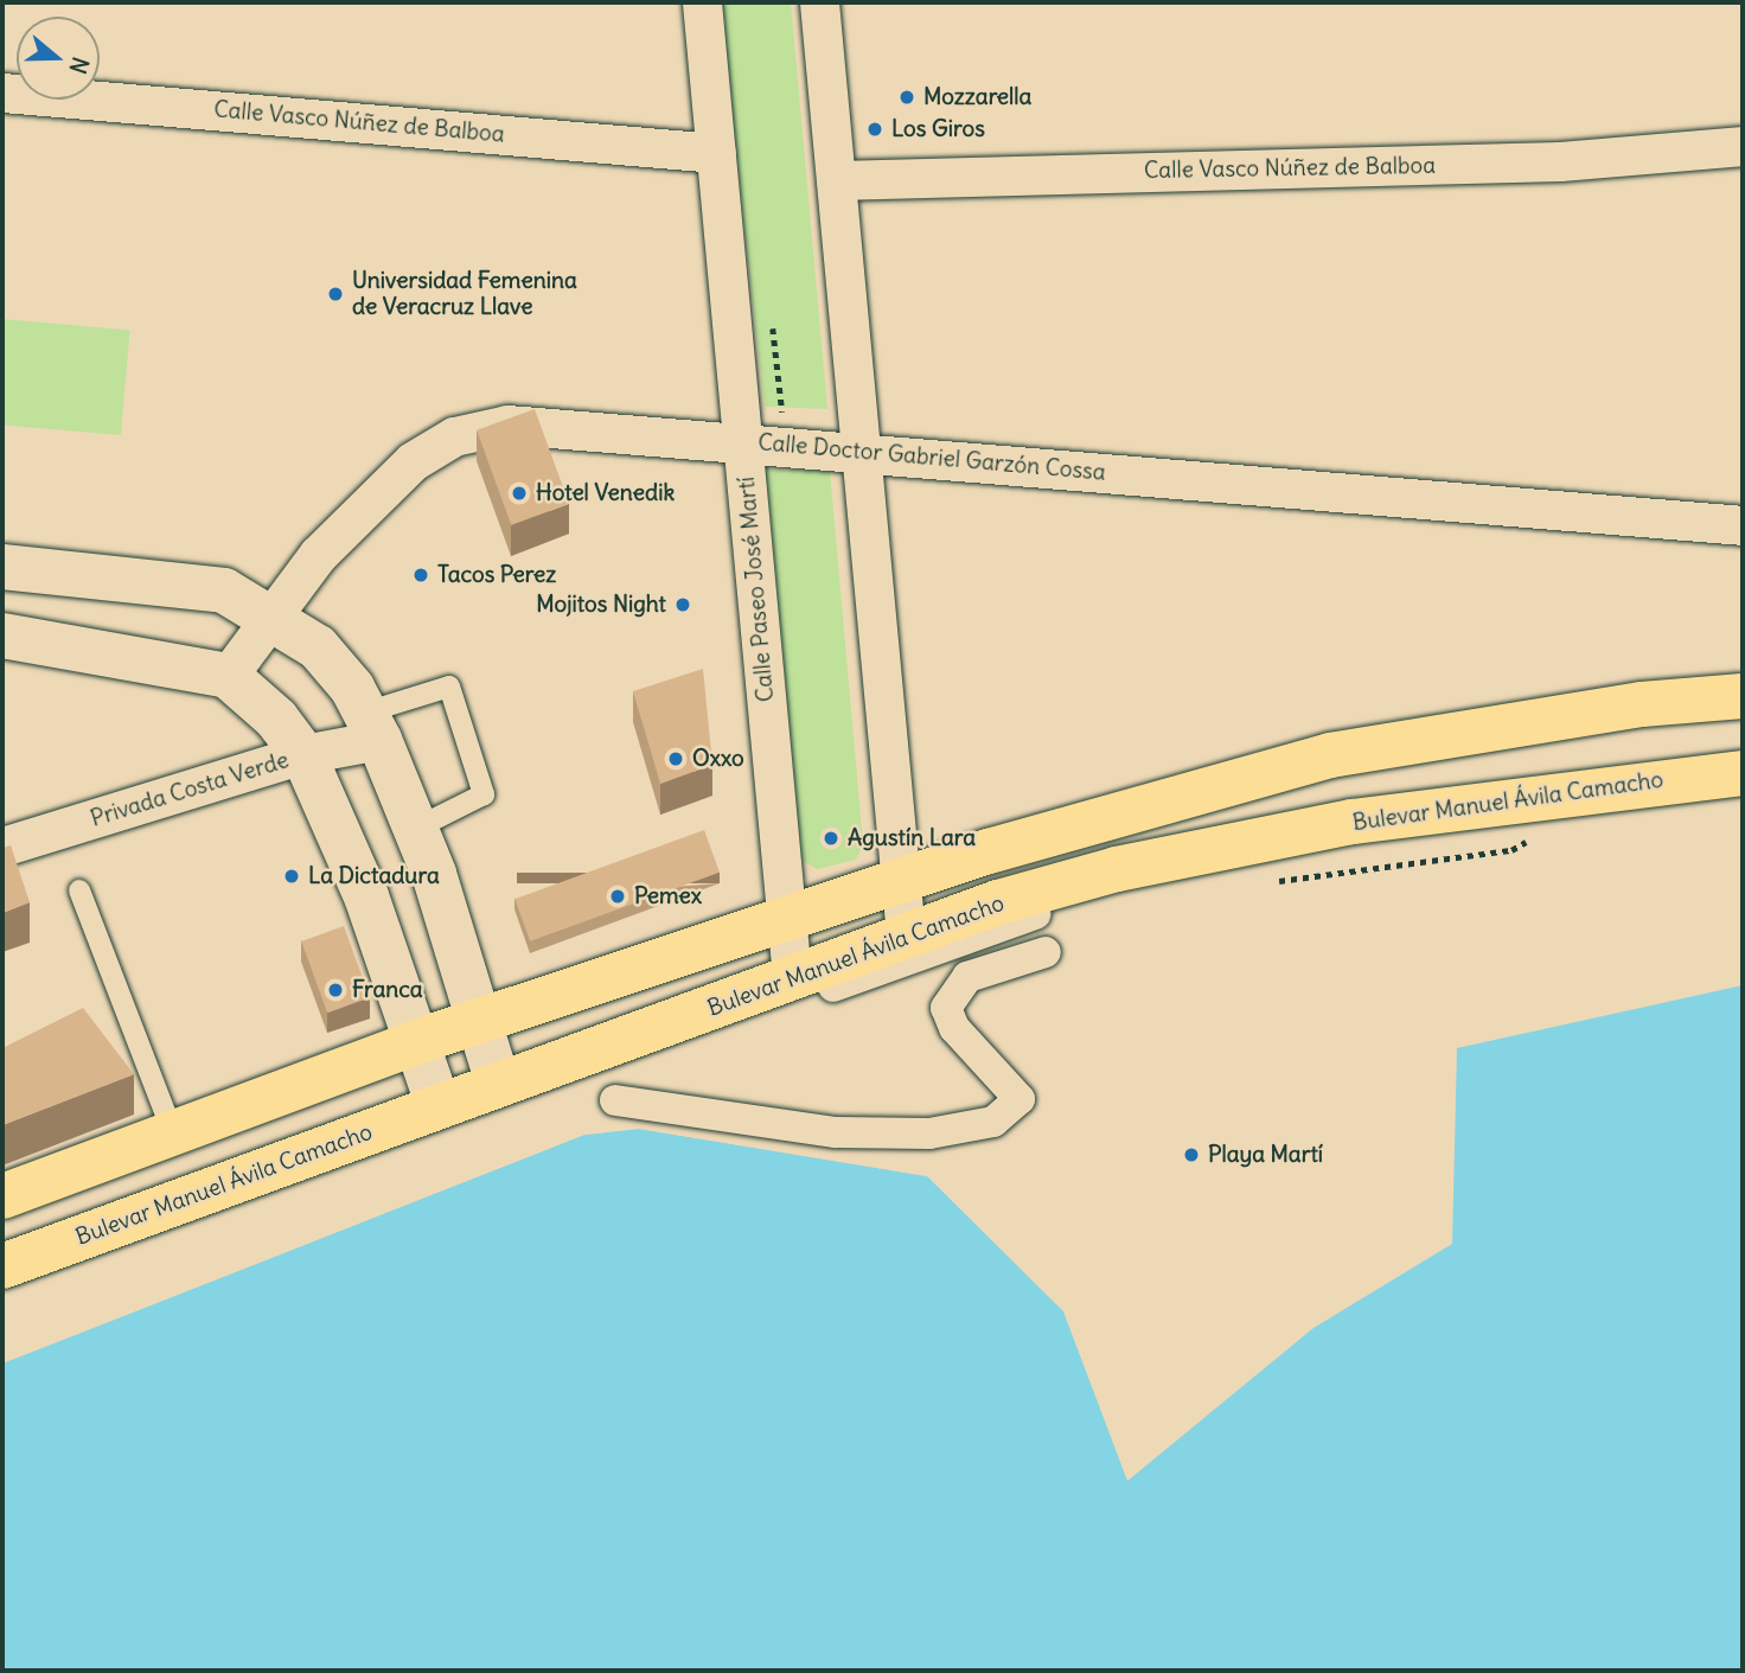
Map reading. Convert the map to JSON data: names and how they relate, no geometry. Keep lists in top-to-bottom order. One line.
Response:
{"streets":{"main road":["Bulevar Manuel Ávila Camacho"],"street":["Calle Vasco Núñez de Balboa","Calle Doctor Gabriel Garzón Cossa","Calle Paseo José Martí","Privada Costa Verde"]},"crossings":[["Calle Vasco Núñez de Balboa","Calle Paseo José Martí"],["Calle Doctor Gabriel Garzón Cossa","Calle Paseo José Martí"],["Calle Paseo José Martí","Bulevar Manuel Ávila Camacho"]],"places":["Mozzarella","Los Giros","Universidad Femenina de Veracruz Llave","Hotel Venedik","Tacos Perez","Mojitos Night","Oxxo","Agustín Lara","La Dictadura","Pemex","Franca","Playa Martí"],"north":"right"}
